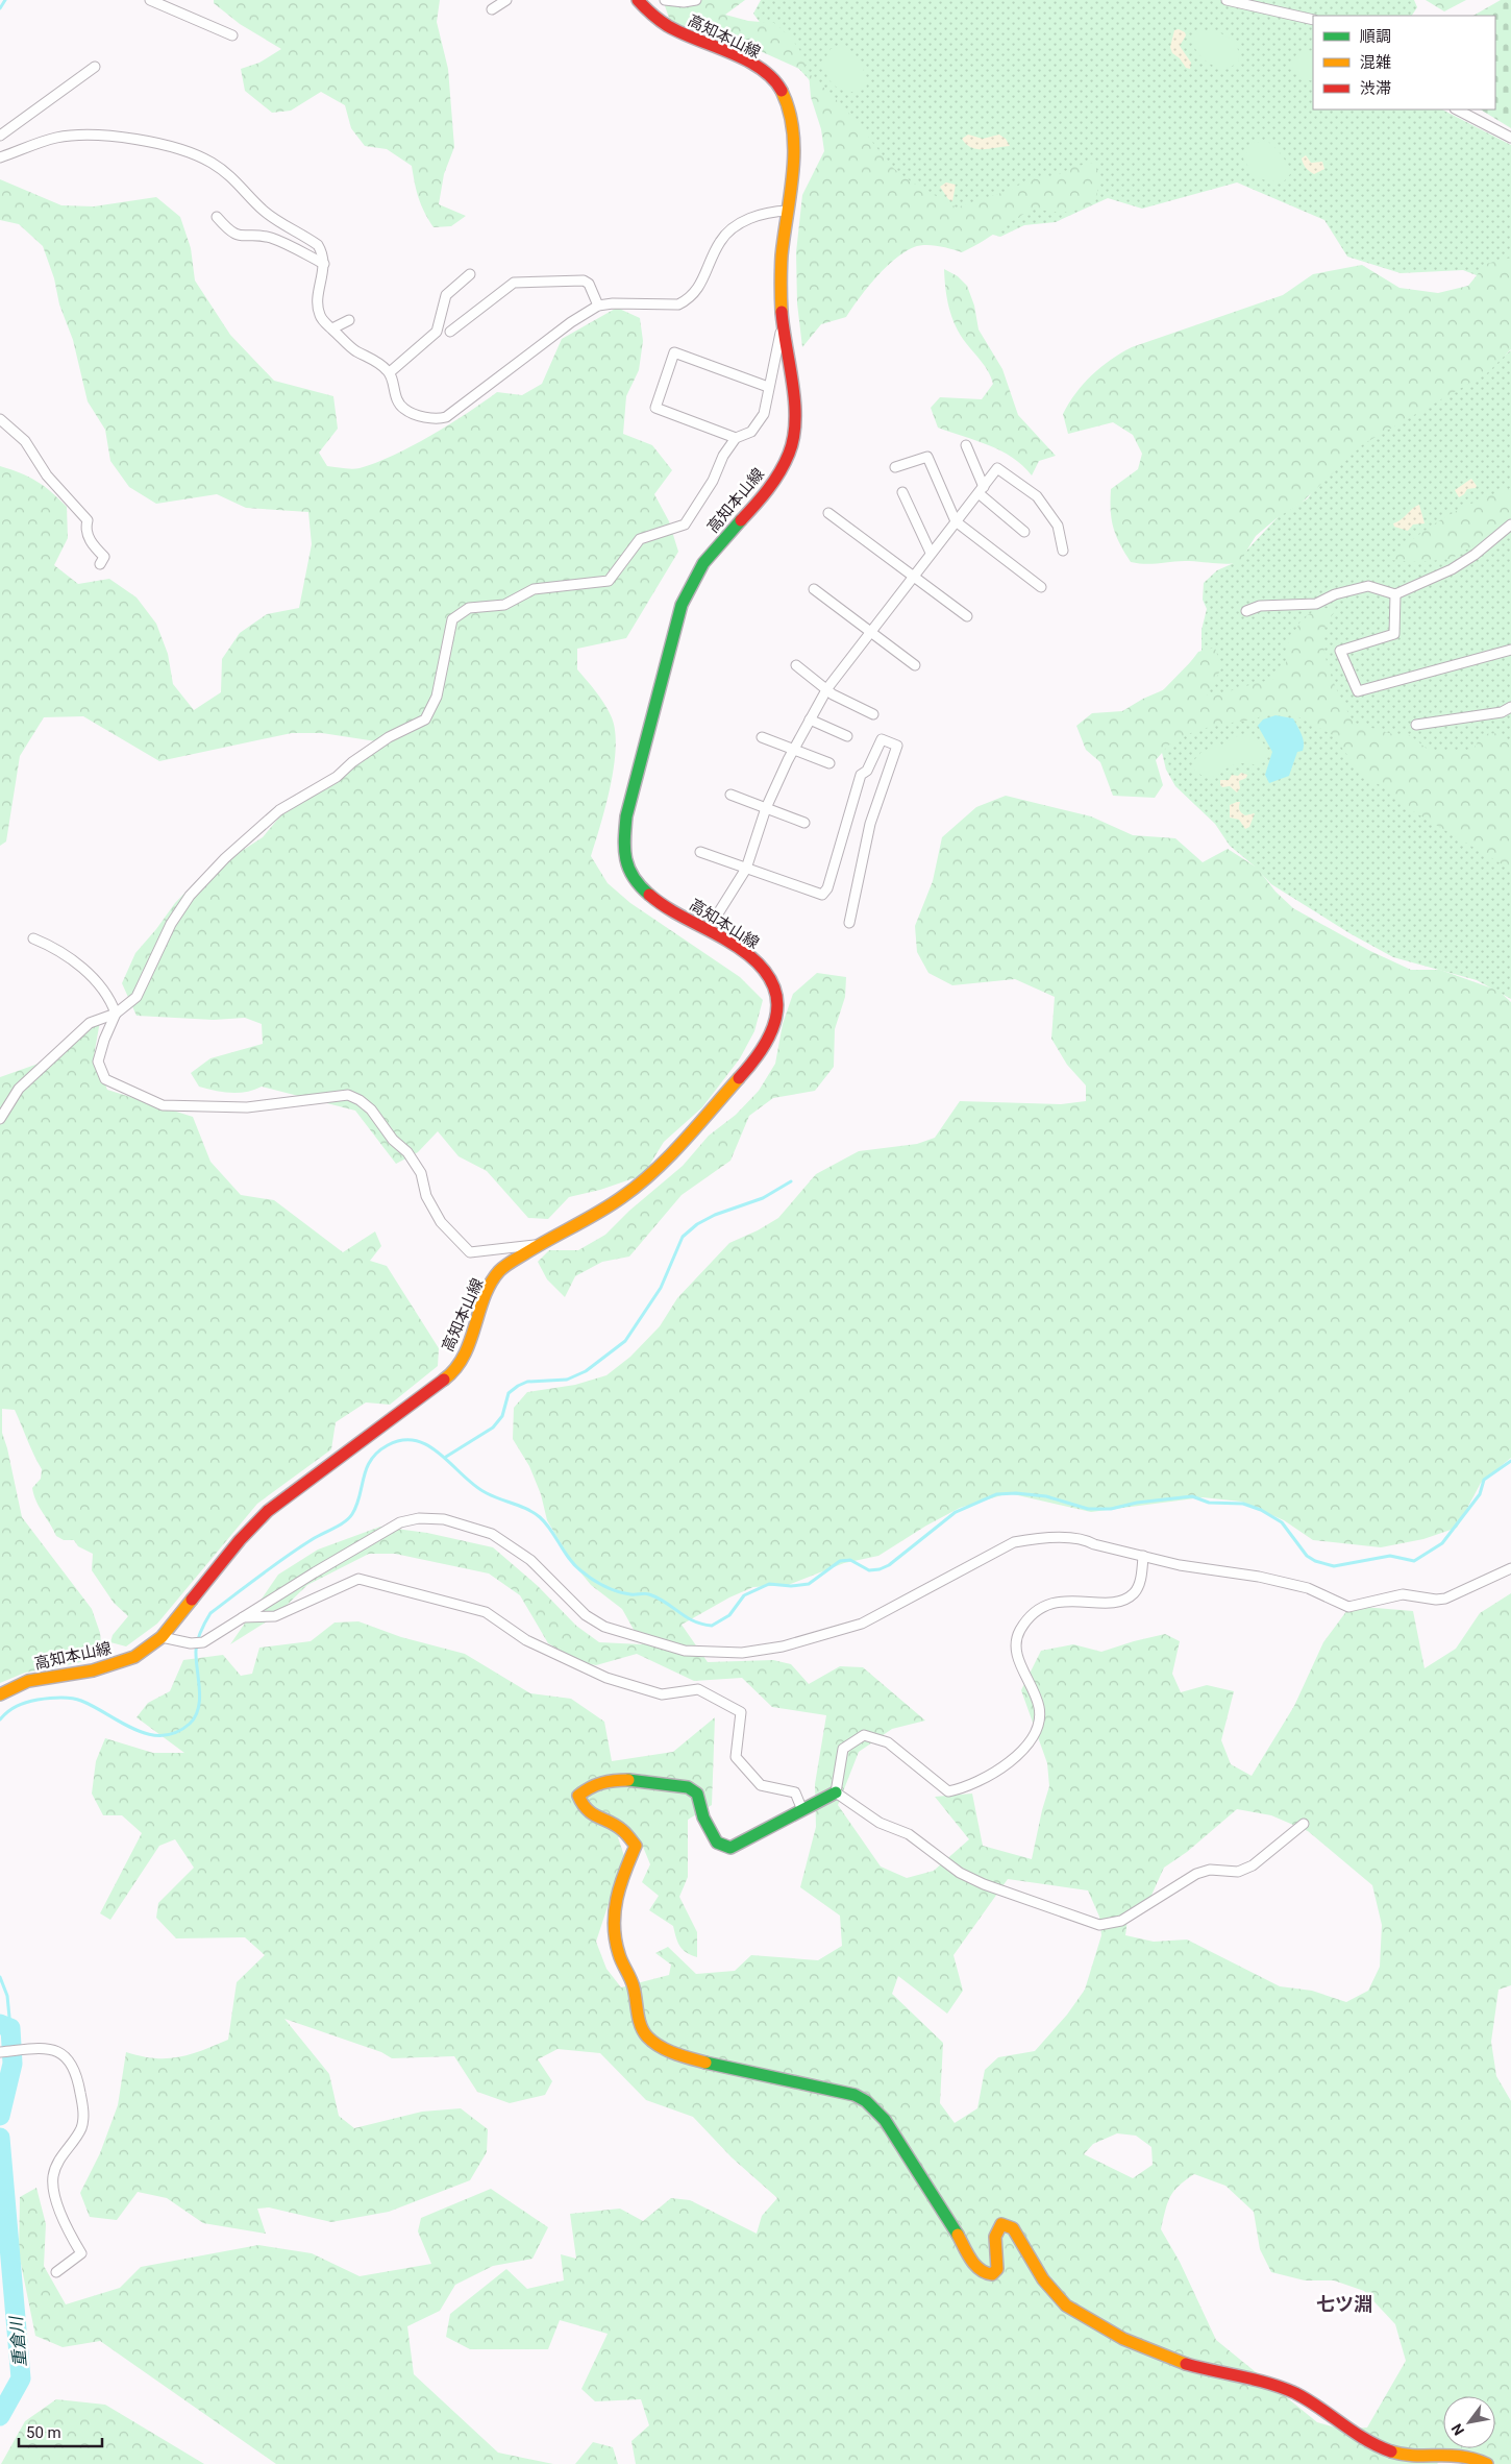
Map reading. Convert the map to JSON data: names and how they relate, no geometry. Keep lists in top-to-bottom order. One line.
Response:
{"streets":{"main road":["高知本山線"]},"districts":["七ツ淵"],"water":["重倉川"],"legend":["順調","混雑","渋滞"],"scale_bar":"50 m","north":"bottom left"}
